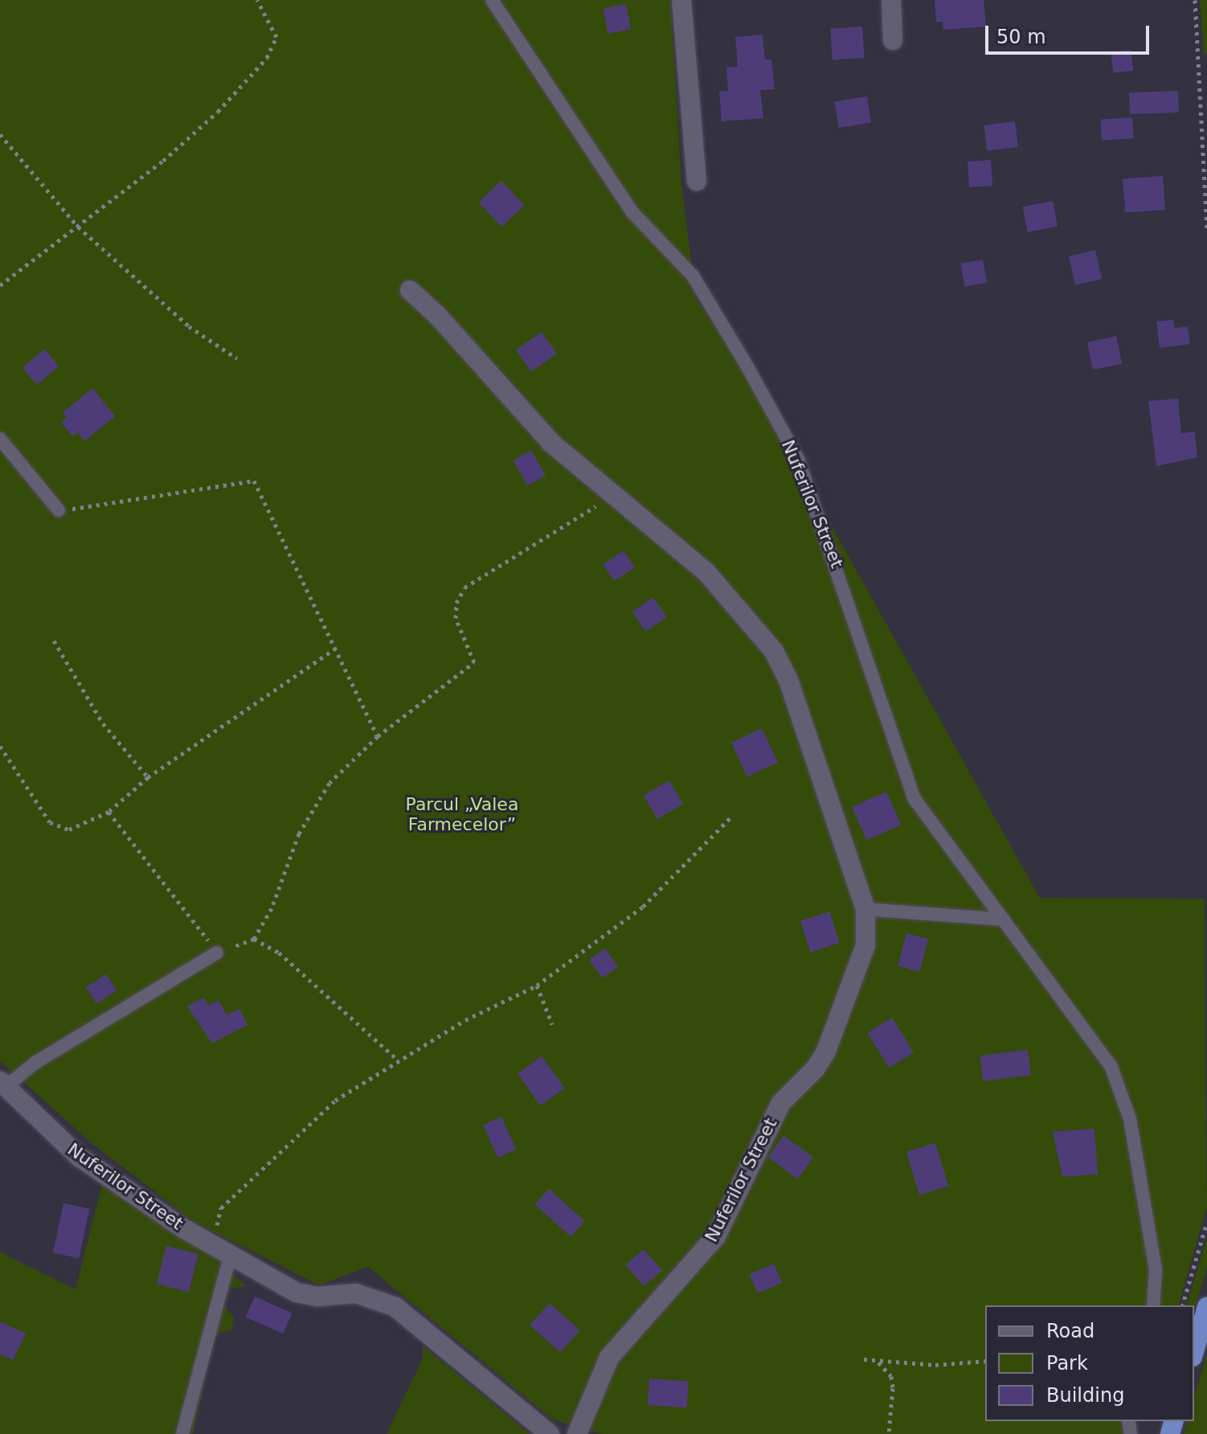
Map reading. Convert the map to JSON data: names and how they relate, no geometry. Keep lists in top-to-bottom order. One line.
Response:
{"streets":{"street":["Nuferilor Street"]},"parks":["Parcul „Valea Farmecelor”"],"legend":["Road","Park","Building"],"scale_bar":"50 m"}
